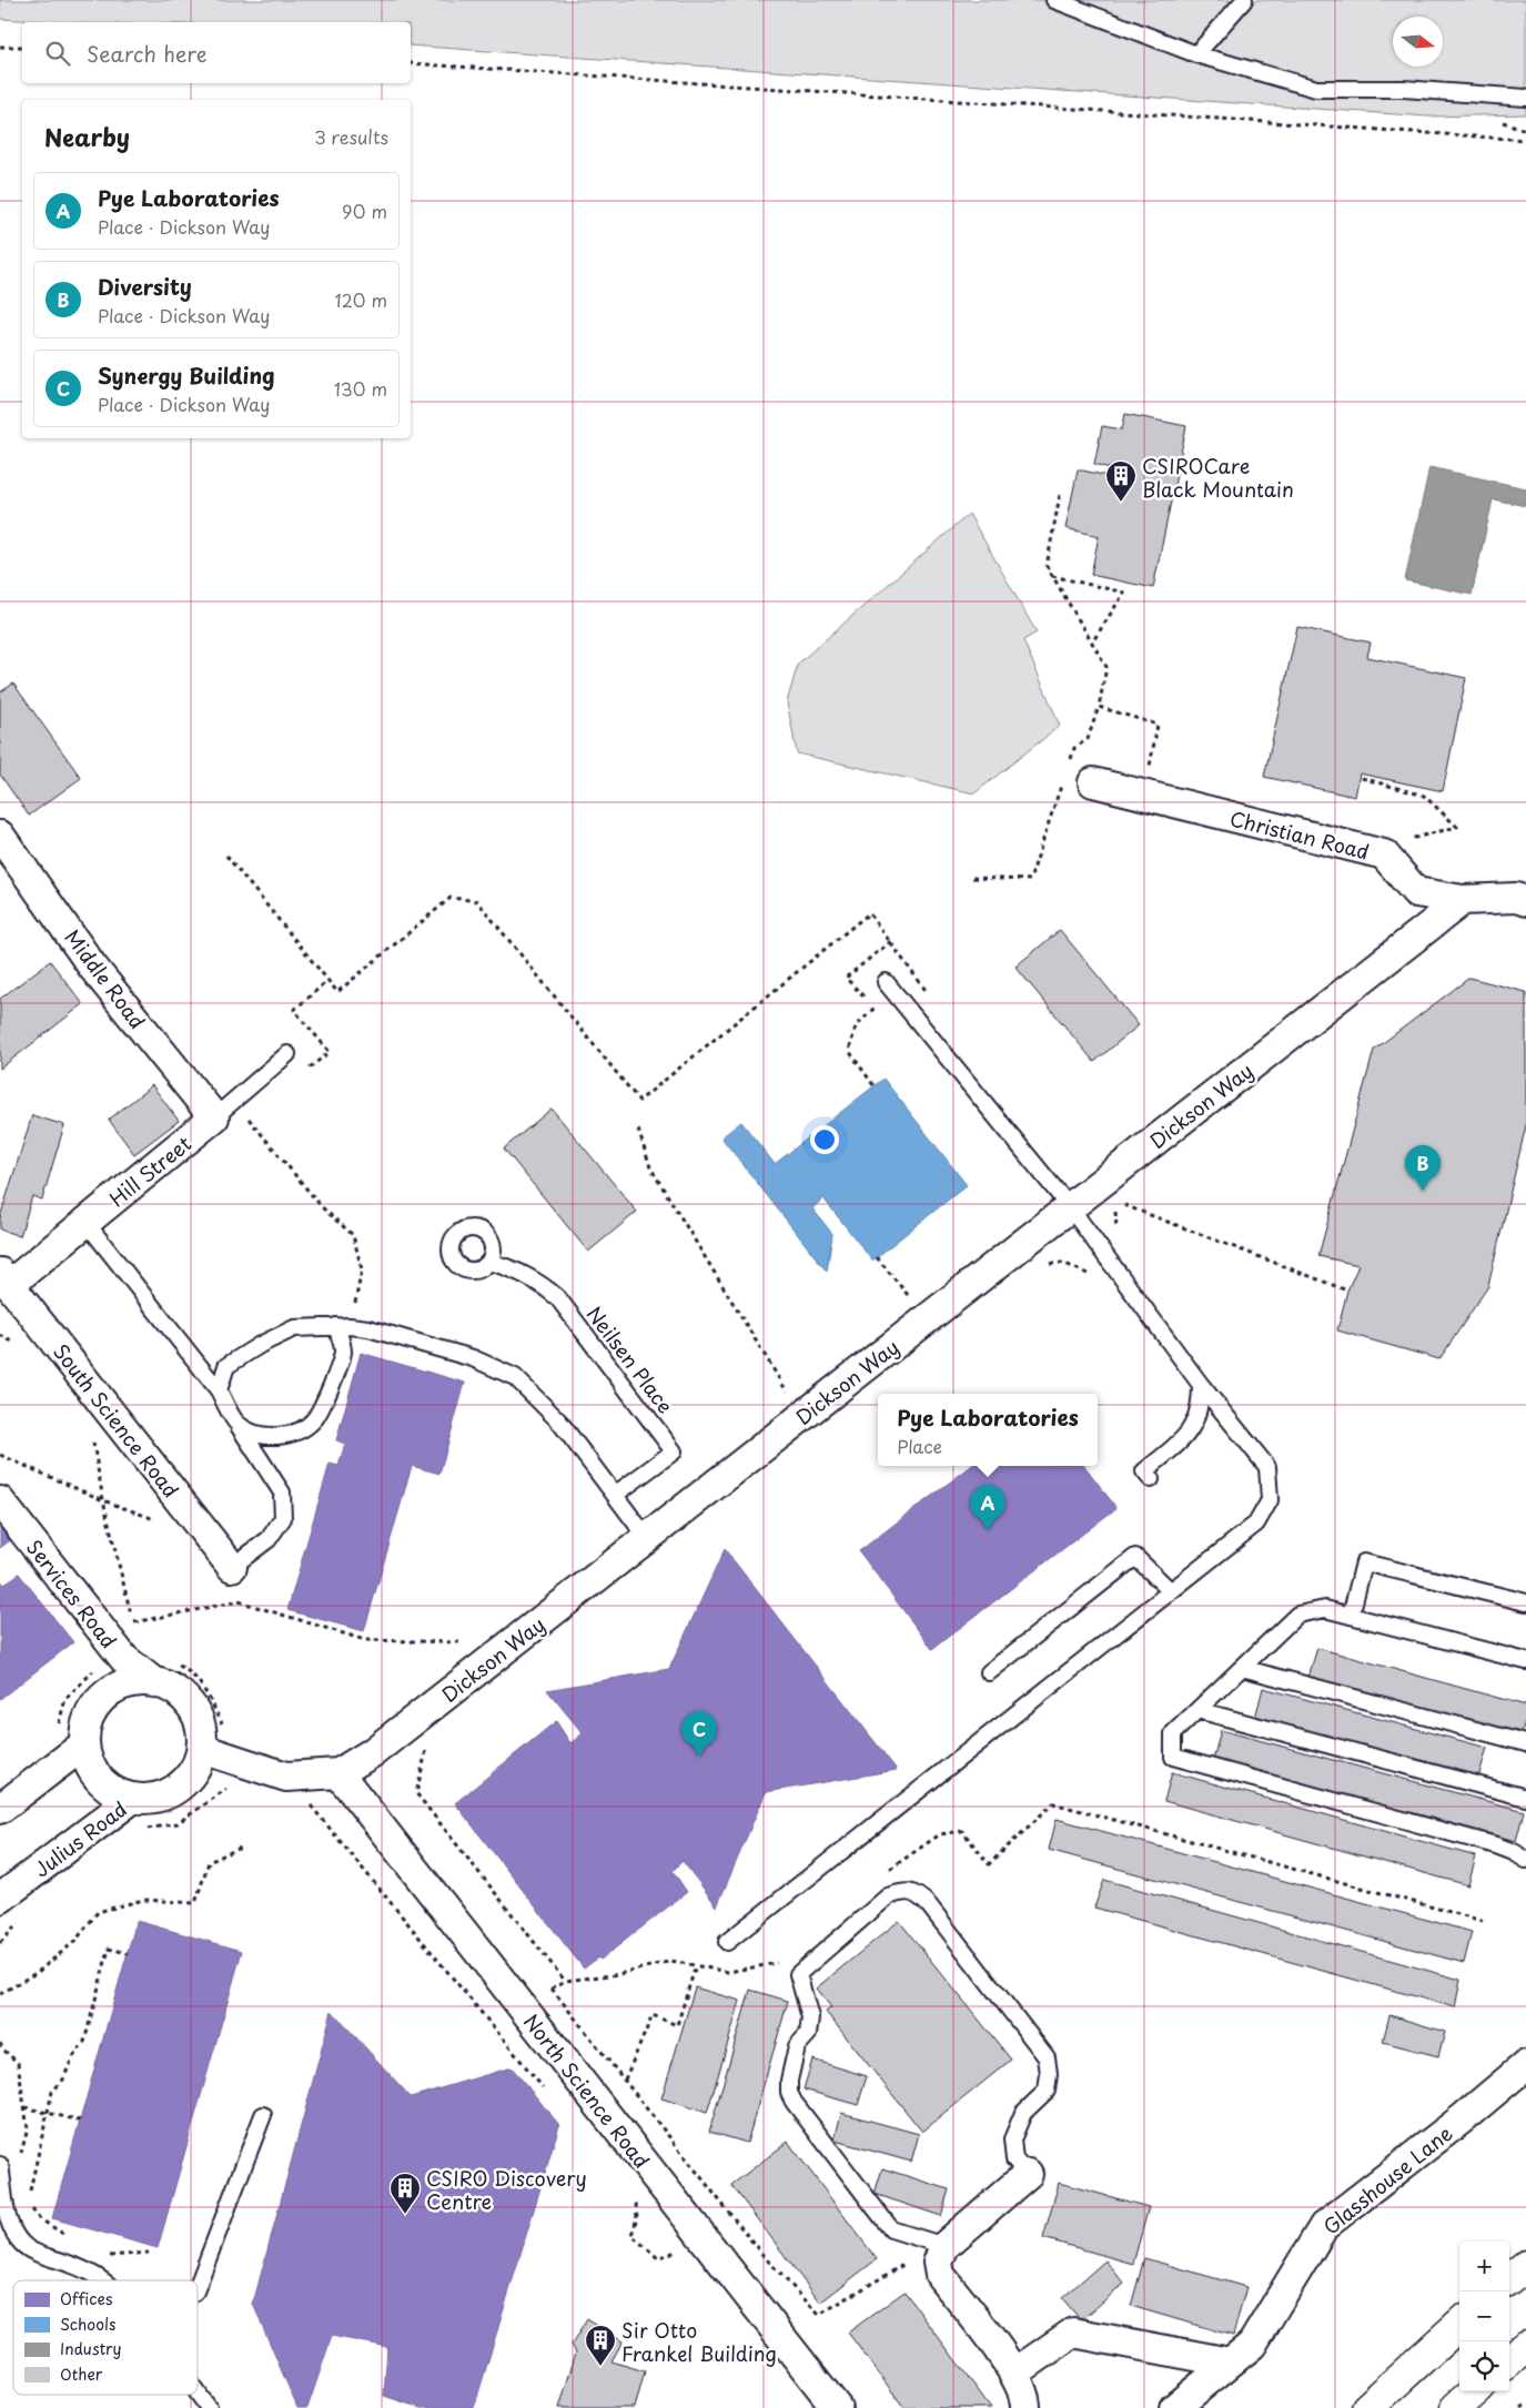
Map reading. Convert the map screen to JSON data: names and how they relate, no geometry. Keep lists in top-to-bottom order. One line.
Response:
{"streets":{"street":["Christian Road","Middle Road","Dickson Way","Hill Street","South Science Road","Services Road","Julius Road","North Science Road","Glasshouse Lane"],"lane":["Neilsen Place"]},"crossings":[["Christian Road","Dickson Way"],["Middle Road","Hill Street"],["Dickson Way","Services Road"],["Dickson Way","Julius Road"],["Dickson Way","North Science Road"],["Hill Street","South Science Road"],["Services Road","Julius Road"]],"places":{"building":["CSIROCare Black Mountain","CSIRO Discovery Centre","Sir Otto Frankel Building"]},"legend":["Offices","Schools","Industry","Other"],"north":"right","page":{"search":"Search here","heading":["Nearby","3 results"],"list":[{"mark":"A","name":"Pye Laboratories","note":"Place · Dickson Way","value":"90 m"},{"mark":"B","name":"Diversity","note":"Place · Dickson Way","value":"120 m"},{"mark":"C","name":"Synergy Building","note":"Place · Dickson Way","value":"130 m"}],"pins":["B","A","C"],"popup":["Pye Laboratories","Place"],"map_buttons":["+","−"]}}
